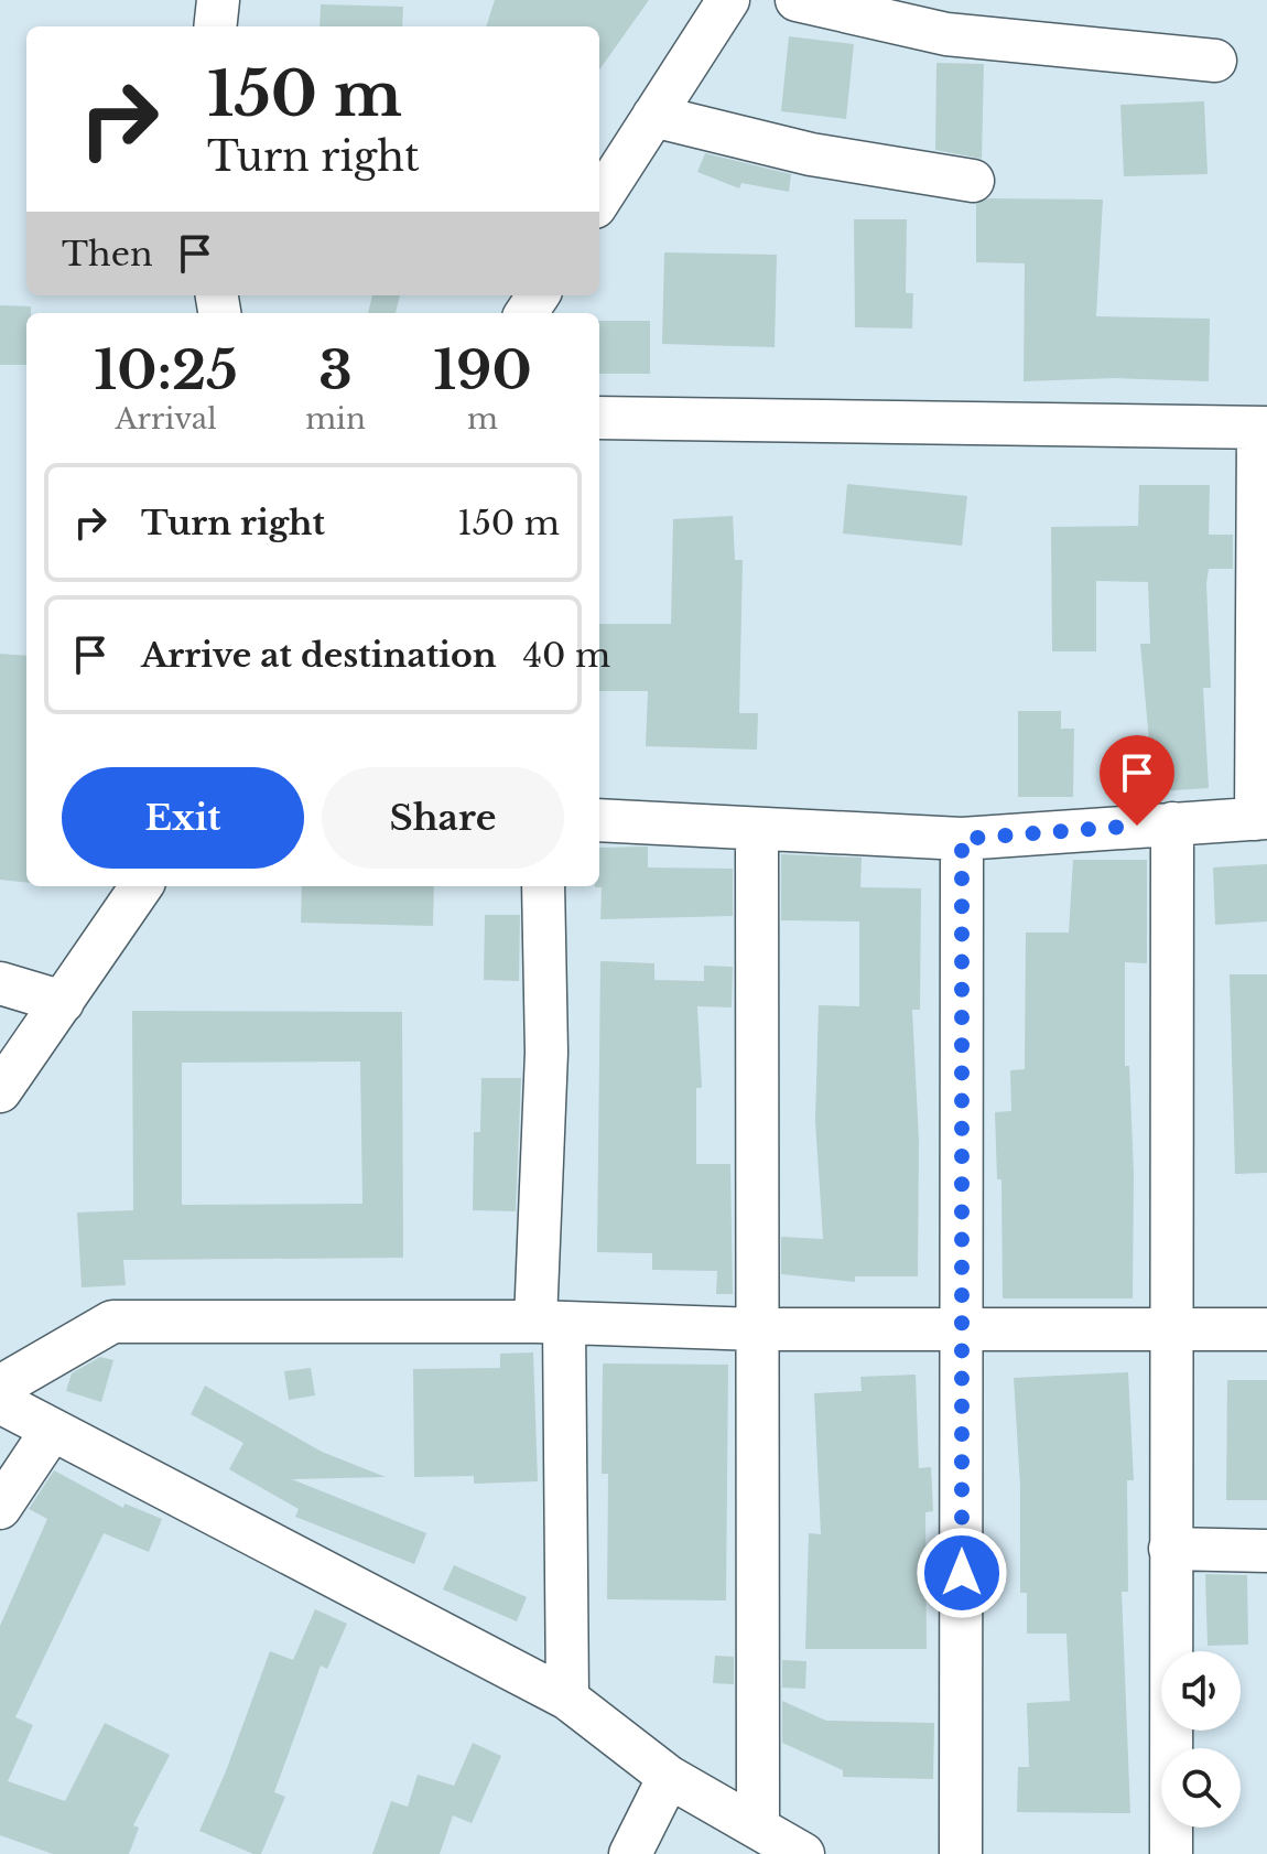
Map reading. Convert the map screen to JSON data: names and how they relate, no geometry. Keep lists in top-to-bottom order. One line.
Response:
{"page":{"turn":["150 m","Turn right"],"then":"Then","eta":["10:25","Arrival","3","min","190","m"],"list":[{"name":"Turn right","value":"150 m"},{"name":"Arrive at destination","value":"40 m"}],"buttons":["Exit","Share"]}}
